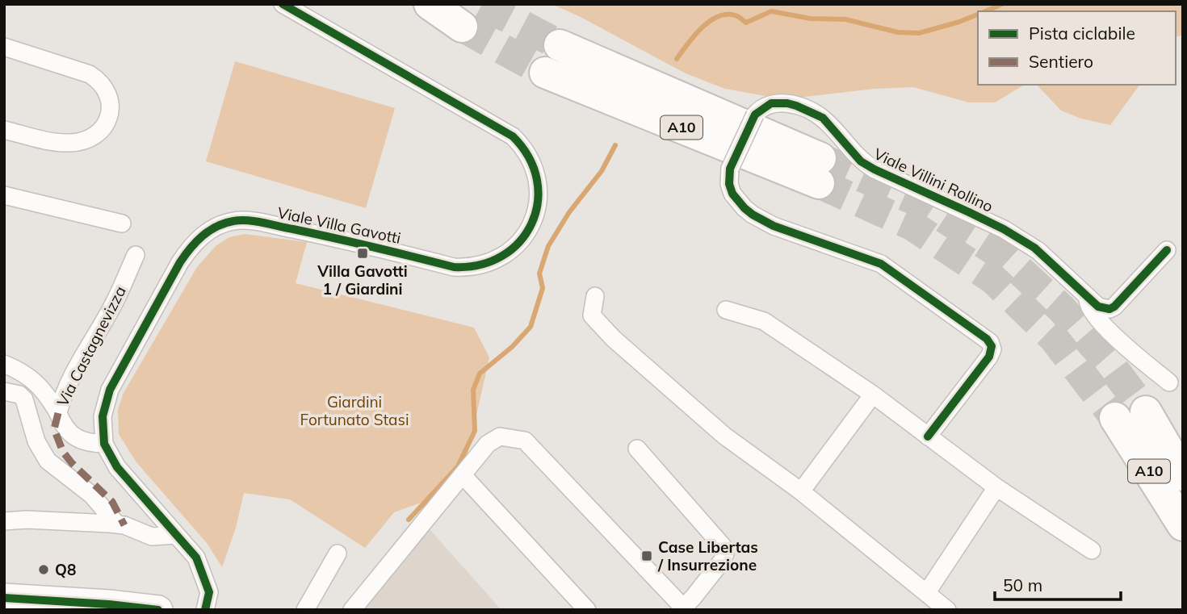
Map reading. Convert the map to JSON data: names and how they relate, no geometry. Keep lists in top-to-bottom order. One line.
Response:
{"streets":{"highway":["A10"],"street":["Viale Villini Rollino","Viale Villa Gavotti","Via Castagnevizza"]},"crossings":[["Viale Villa Gavotti","Via Castagnevizza"]],"parks":["Giardini Fortunato Stasi"],"places":{"transit":["Villa Gavotti 1 / Giardini","Case Libertas / Insurrezione"],"other":["Q8"]},"legend":["Pista ciclabile","Sentiero"],"scale_bar":"50 m"}
